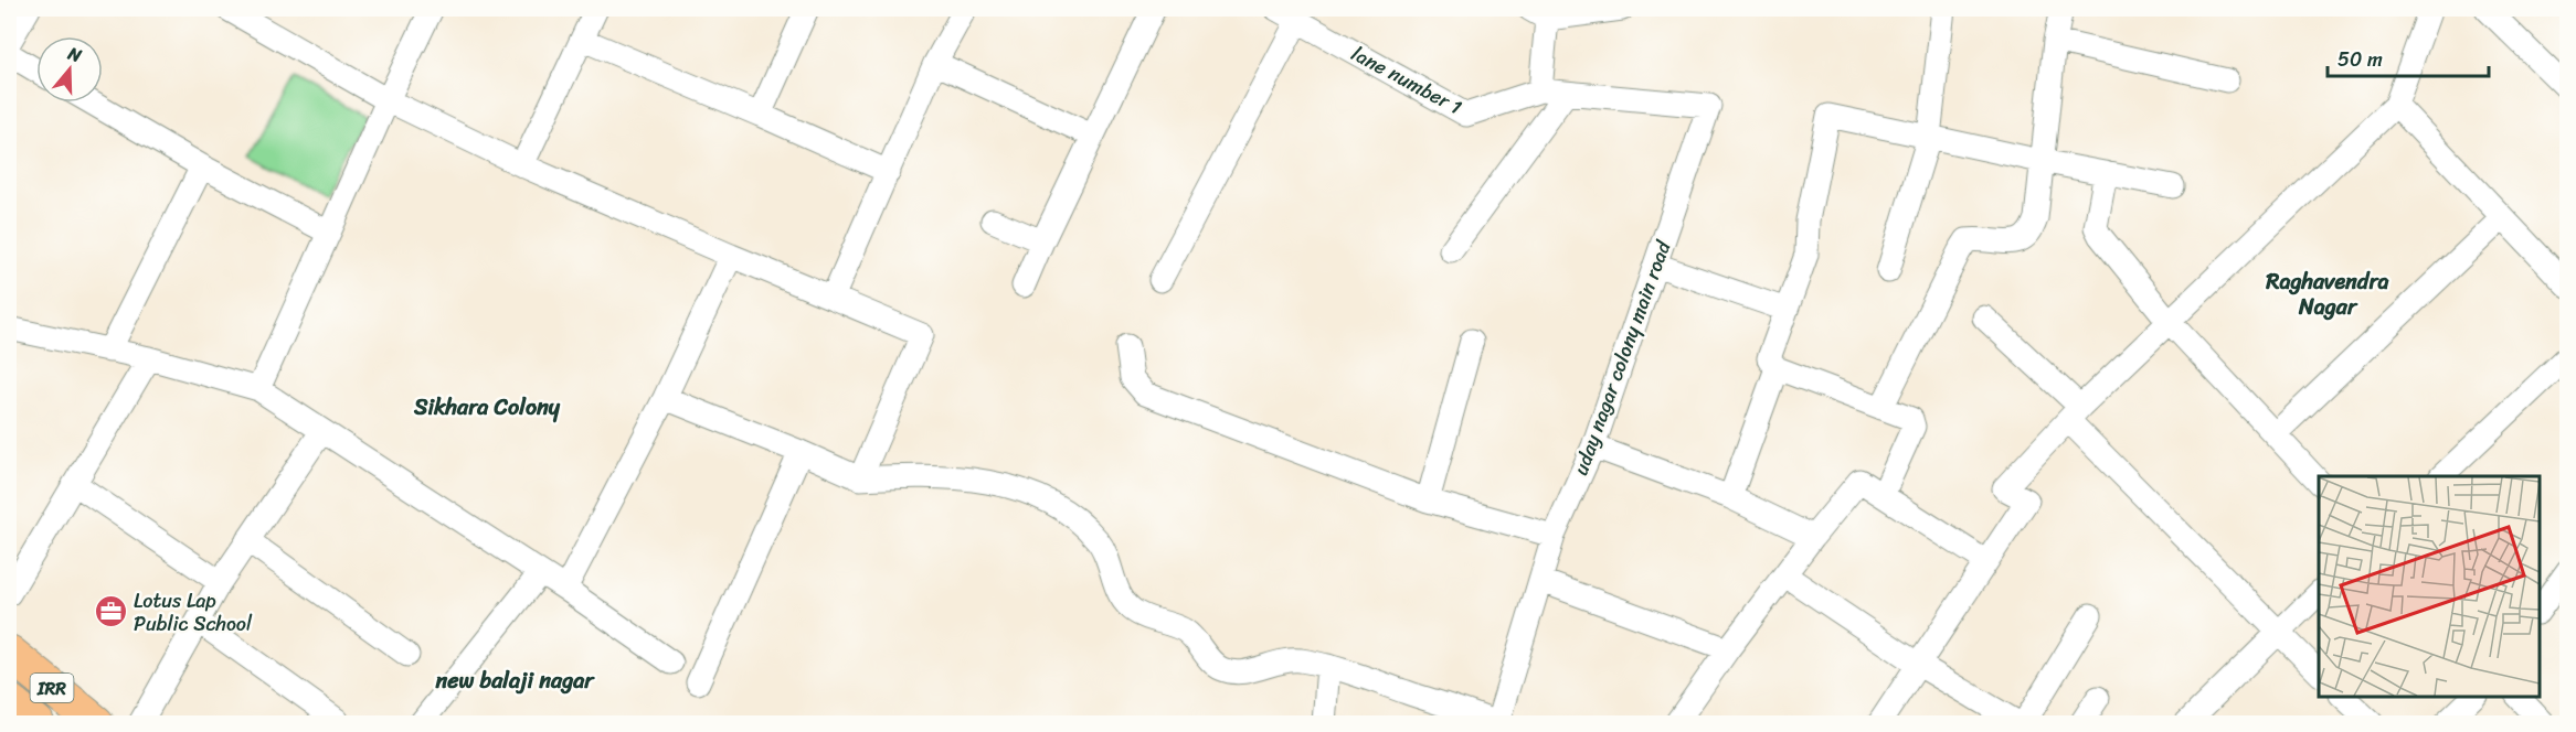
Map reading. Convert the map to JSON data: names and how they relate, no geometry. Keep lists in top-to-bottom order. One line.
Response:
{"streets":{"highway":["IRR"],"street":["lane number 1","uday nagar colony main road"]},"crossings":[["lane number 1","uday nagar colony main road"]],"districts":["Raghavendra Nagar","Sikhara Colony","new balaji nagar"],"places":{"office":["Lotus Lap Public School"]},"scale_bar":"50 m","north":"top"}
